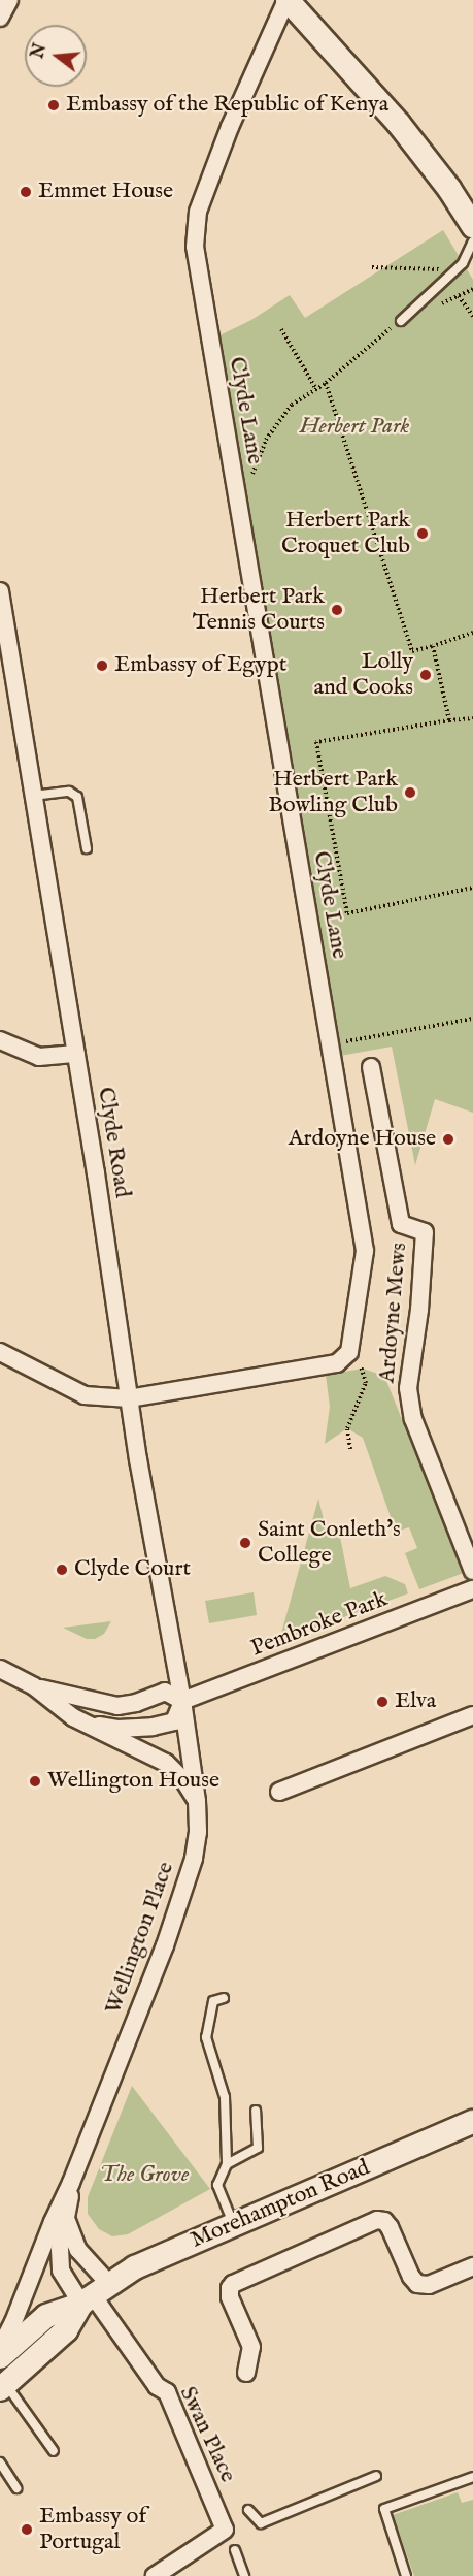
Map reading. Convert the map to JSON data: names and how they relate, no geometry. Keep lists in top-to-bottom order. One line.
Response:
{"streets":{"main road":["Morehampton Road"],"street":["Clyde Lane","Clyde Road","Ardoyne Mews","Pembroke Park","Wellington Place","Swan Place"]},"crossings":[["Clyde Lane","Clyde Road"],["Clyde Road","Pembroke Park"],["Clyde Road","Wellington Place"],["Pembroke Park","Wellington Place"],["Wellington Place","Morehampton Road"],["Wellington Place","Swan Place"],["Morehampton Road","Swan Place"]],"parks":["Herbert Park","The Grove"],"places":["Embassy of the Republic of Kenya","Emmet House","Herbert Park Croquet Club","Herbert Park Tennis Courts","Embassy of Egypt","Lolly and Cooks","Herbert Park Bowling Club","Ardoyne House","Saint Conleth's College","Clyde Court","Elva","Wellington House","Embassy of Portugal"],"north":"left"}
